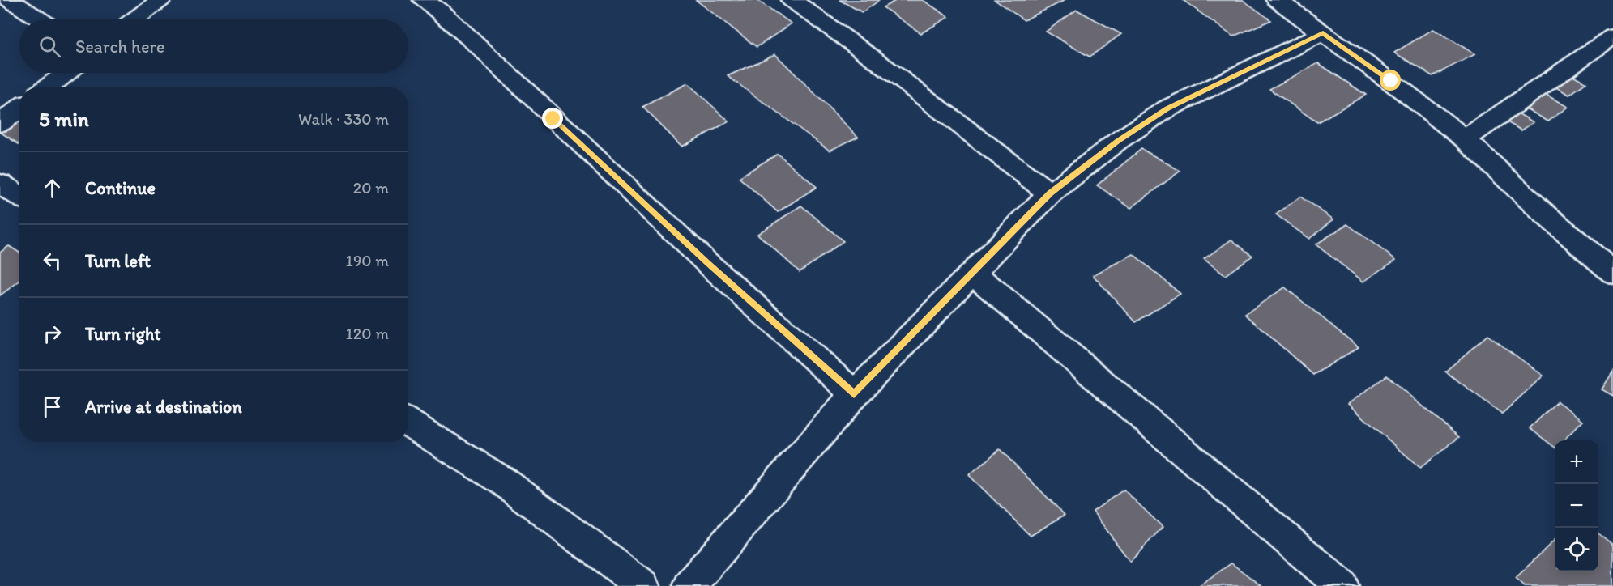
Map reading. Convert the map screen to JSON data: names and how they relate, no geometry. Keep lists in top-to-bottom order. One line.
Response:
{"page":{"search":"Search here","heading":["5 min","Walk · 330 m"],"list":[["Continue","20 m"],["Turn left","190 m"],["Turn right","120 m"],"Arrive at destination"],"map_buttons":["+","−"]}}
